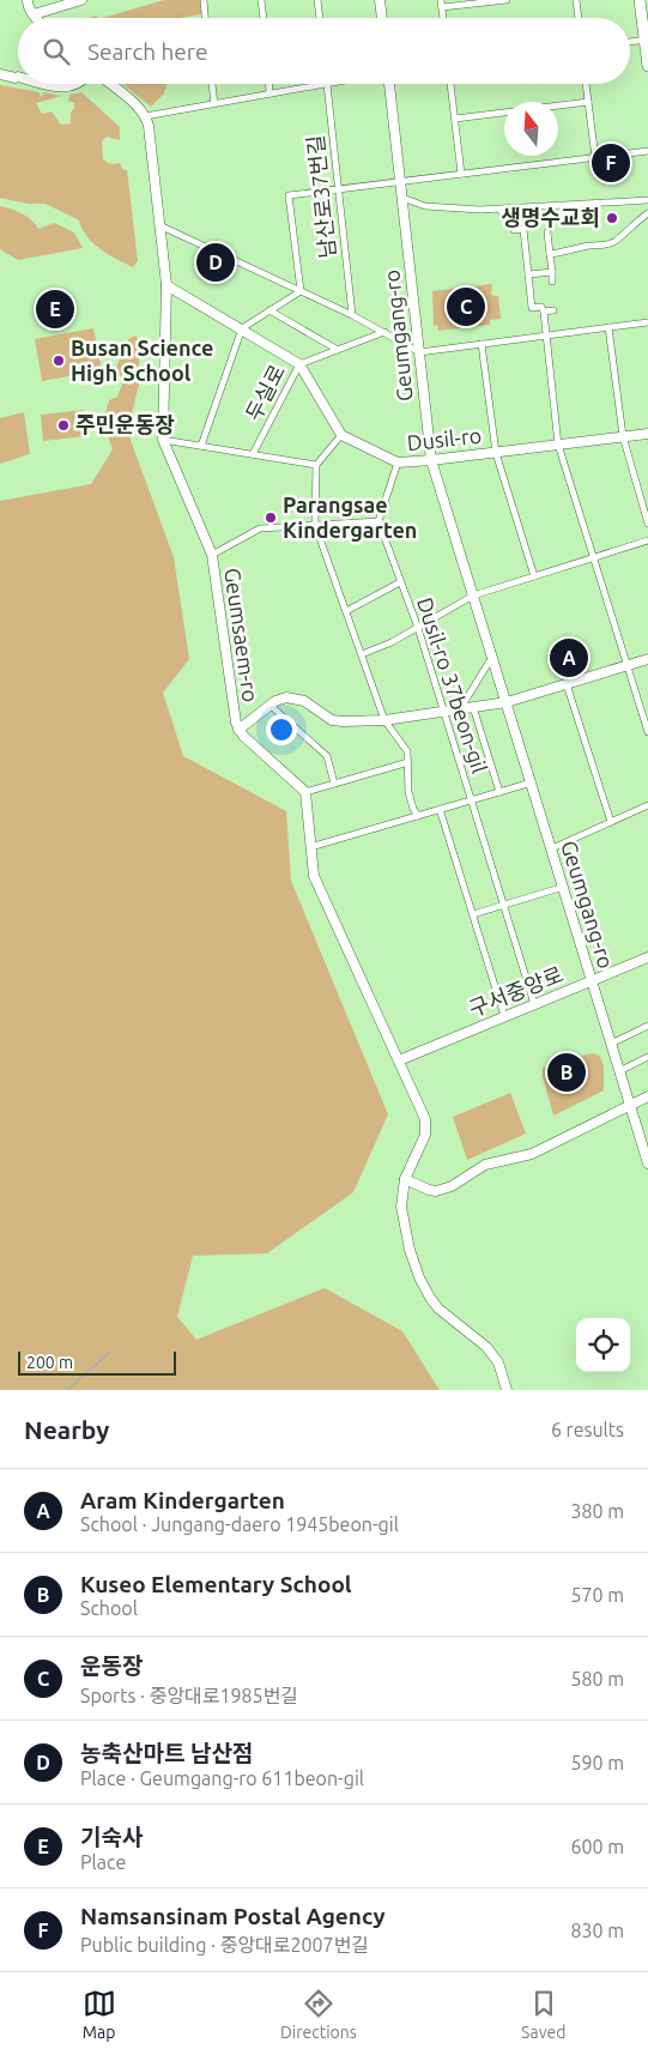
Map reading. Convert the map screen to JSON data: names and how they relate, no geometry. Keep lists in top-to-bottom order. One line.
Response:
{"streets":{"street":["남산로37번길","Geumgang-ro","두실로","Dusil-ro","Geumsaem-ro","Dusil-ro 37beon-gil","구서중앙로"]},"crossings":[["Geumgang-ro","Dusil-ro"],["Geumgang-ro","구서중앙로"],["Dusil-ro 37beon-gil","구서중앙로"]],"places":["생명수교회","Busan Science High School","주민운동장","Parangsae Kindergarten"],"scale_bar":"200 m","north":"top","page":{"search":"Search here","pins":["F","D","C","E","A","B"],"scale":"200 m","heading":["Nearby","6 results"],"list":[{"mark":"A","name":"Aram Kindergarten","note":"School · Jungang-daero 1945beon-gil","value":"380 m"},{"mark":"B","name":"Kuseo Elementary School","note":"School","value":"570 m"},{"mark":"C","name":"운동장","note":"Sports · 중앙대로1985번길","value":"580 m"},{"mark":"D","name":"농축산마트 남산점","note":"Place · Geumgang-ro 611beon-gil","value":"590 m"},{"mark":"E","name":"기숙사","note":"Place","value":"600 m"},{"mark":"F","name":"Namsansinam Postal Agency","note":"Public building · 중앙대로2007번길","value":"830 m"}],"nav":["Map","Directions","Saved"]}}
